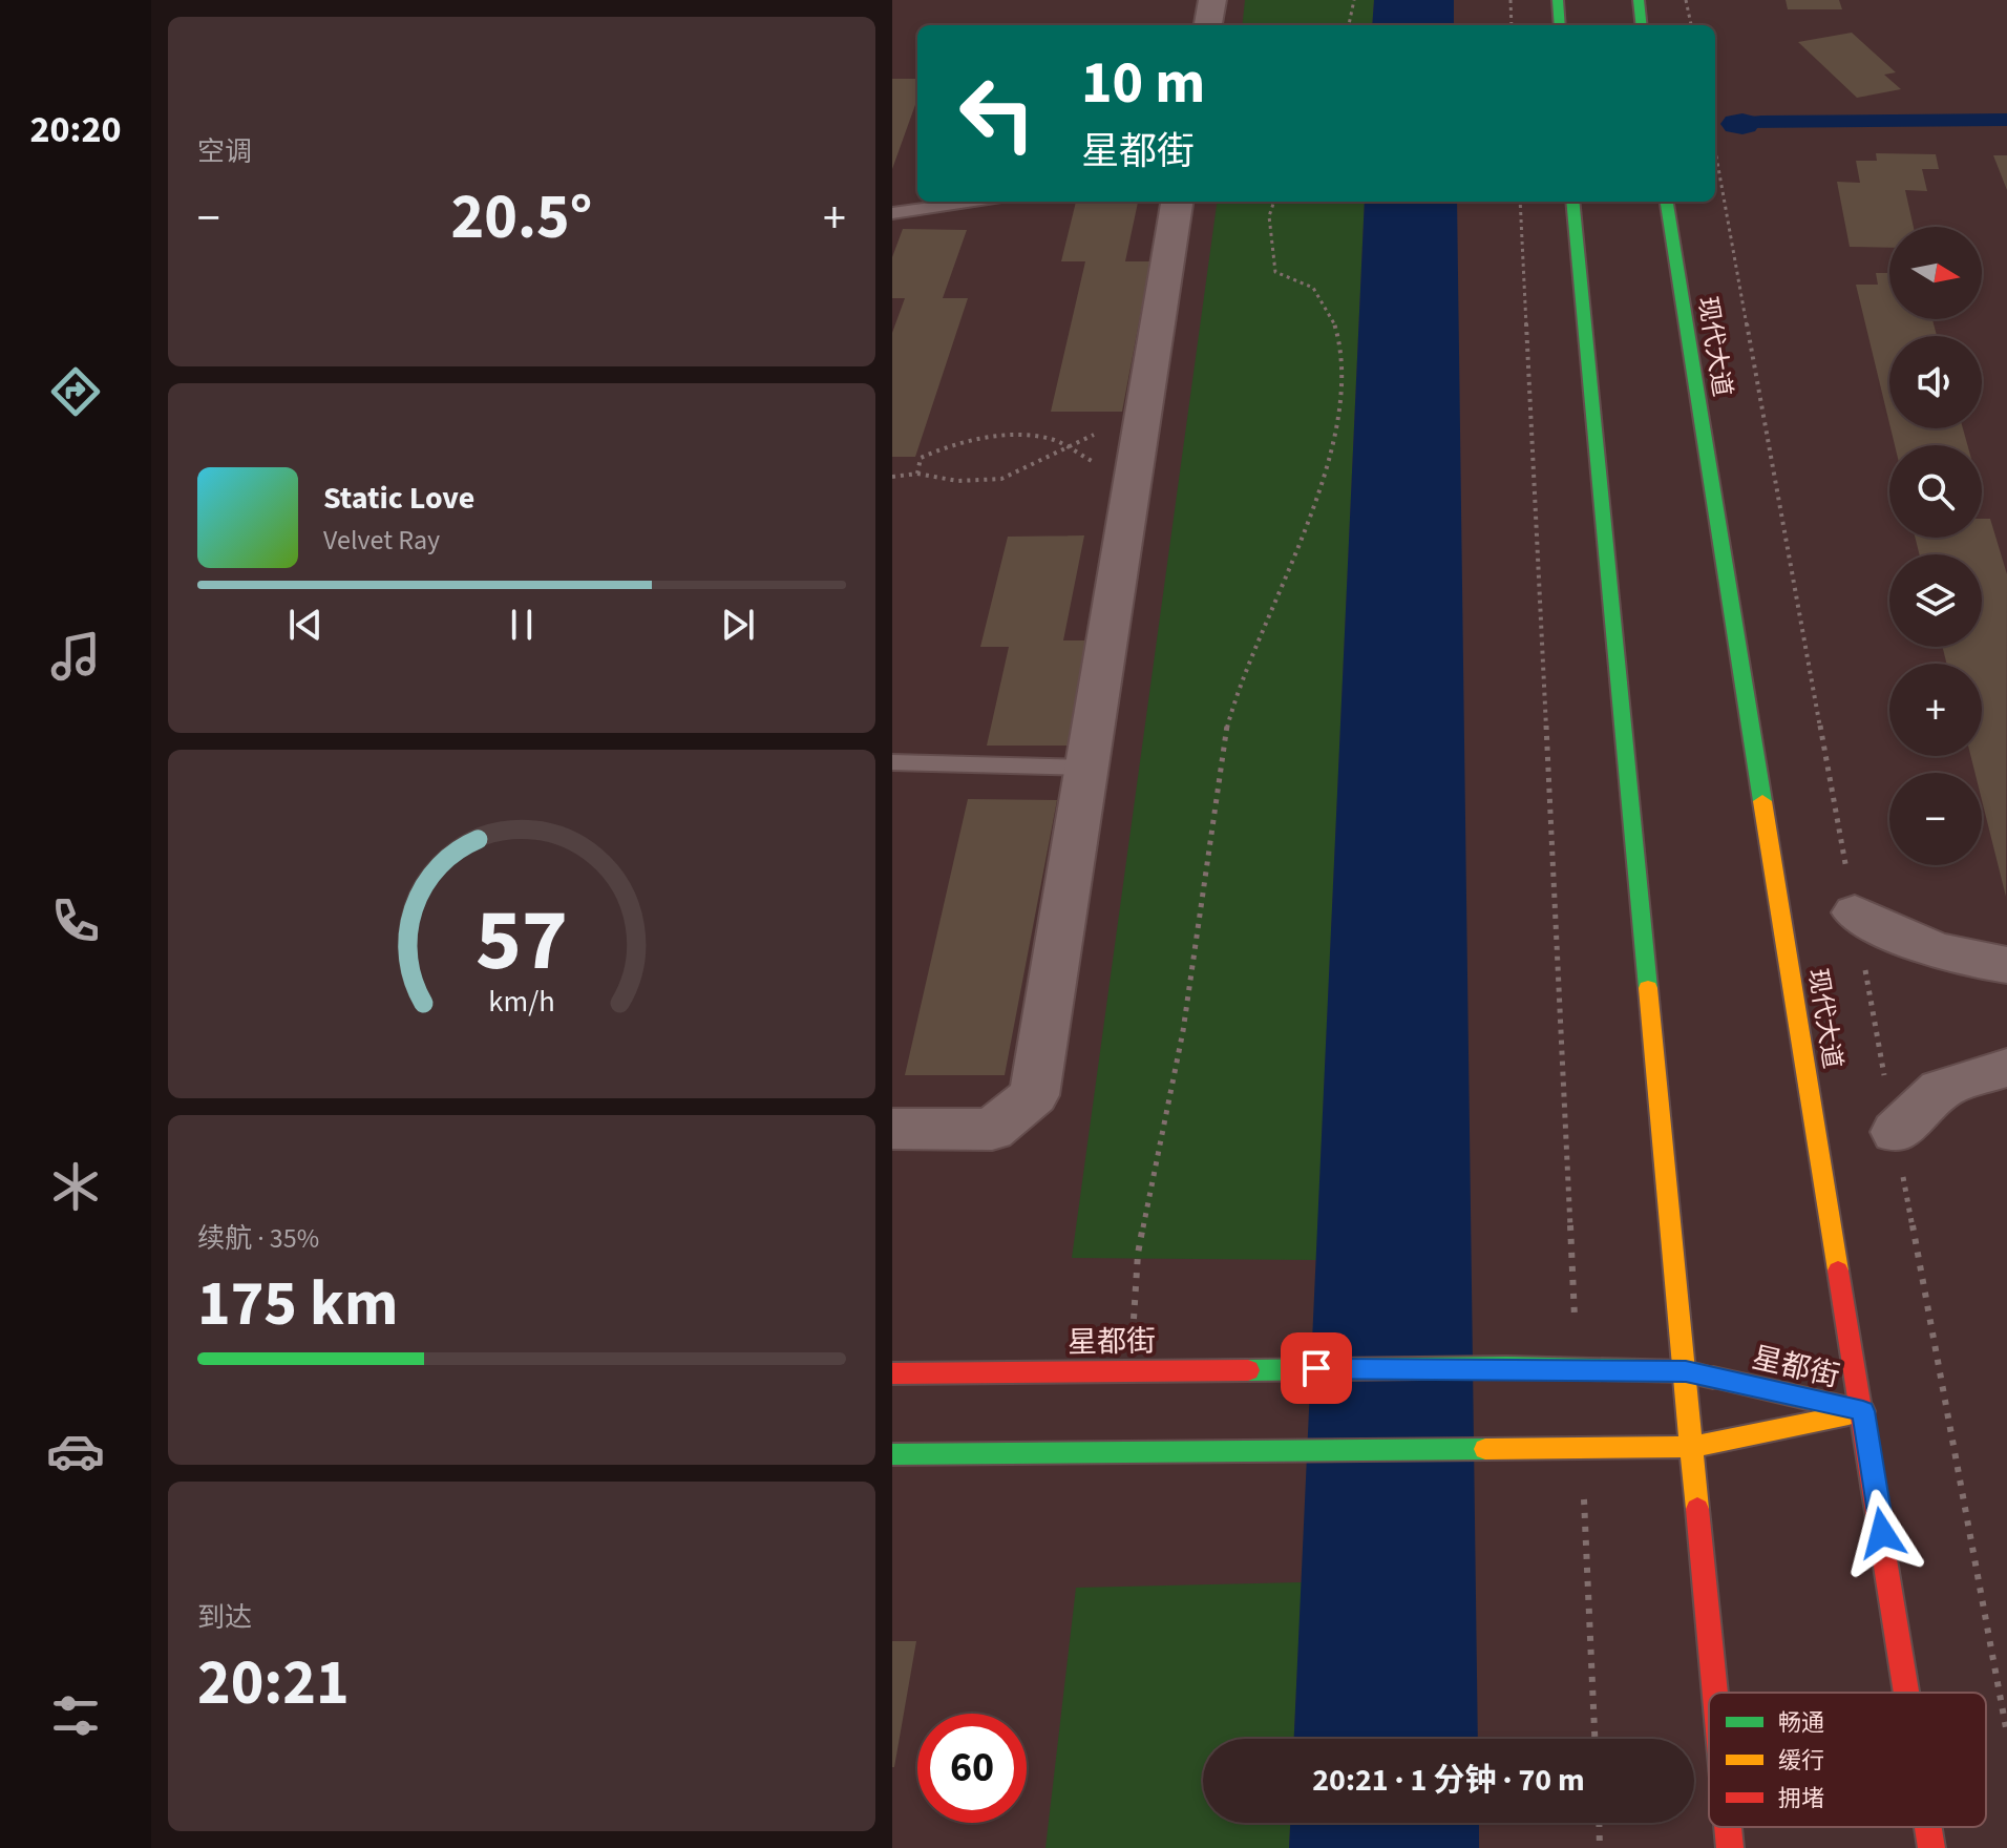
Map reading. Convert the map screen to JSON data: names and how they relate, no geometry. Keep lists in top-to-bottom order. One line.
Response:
{"streets":{"main road":["现代大道","星都街"]},"crossings":[["现代大道","星都街"]],"legend":["畅通","缓行","拥堵"],"north":"right","page":{"tabs":"20:20","tile":["空调",["续航 · 35%","175 km"],["到达","20:21"]],"turn":["10 m","星都街"],"heat":["−","20.5°","+"],"map_buttons":["+","−"],"song":["Static Love","Velvet Ray"],"limit":"60","trip":"20:21 · 1 分钟 · 70 m","gauge":["57","km/h"]}}
